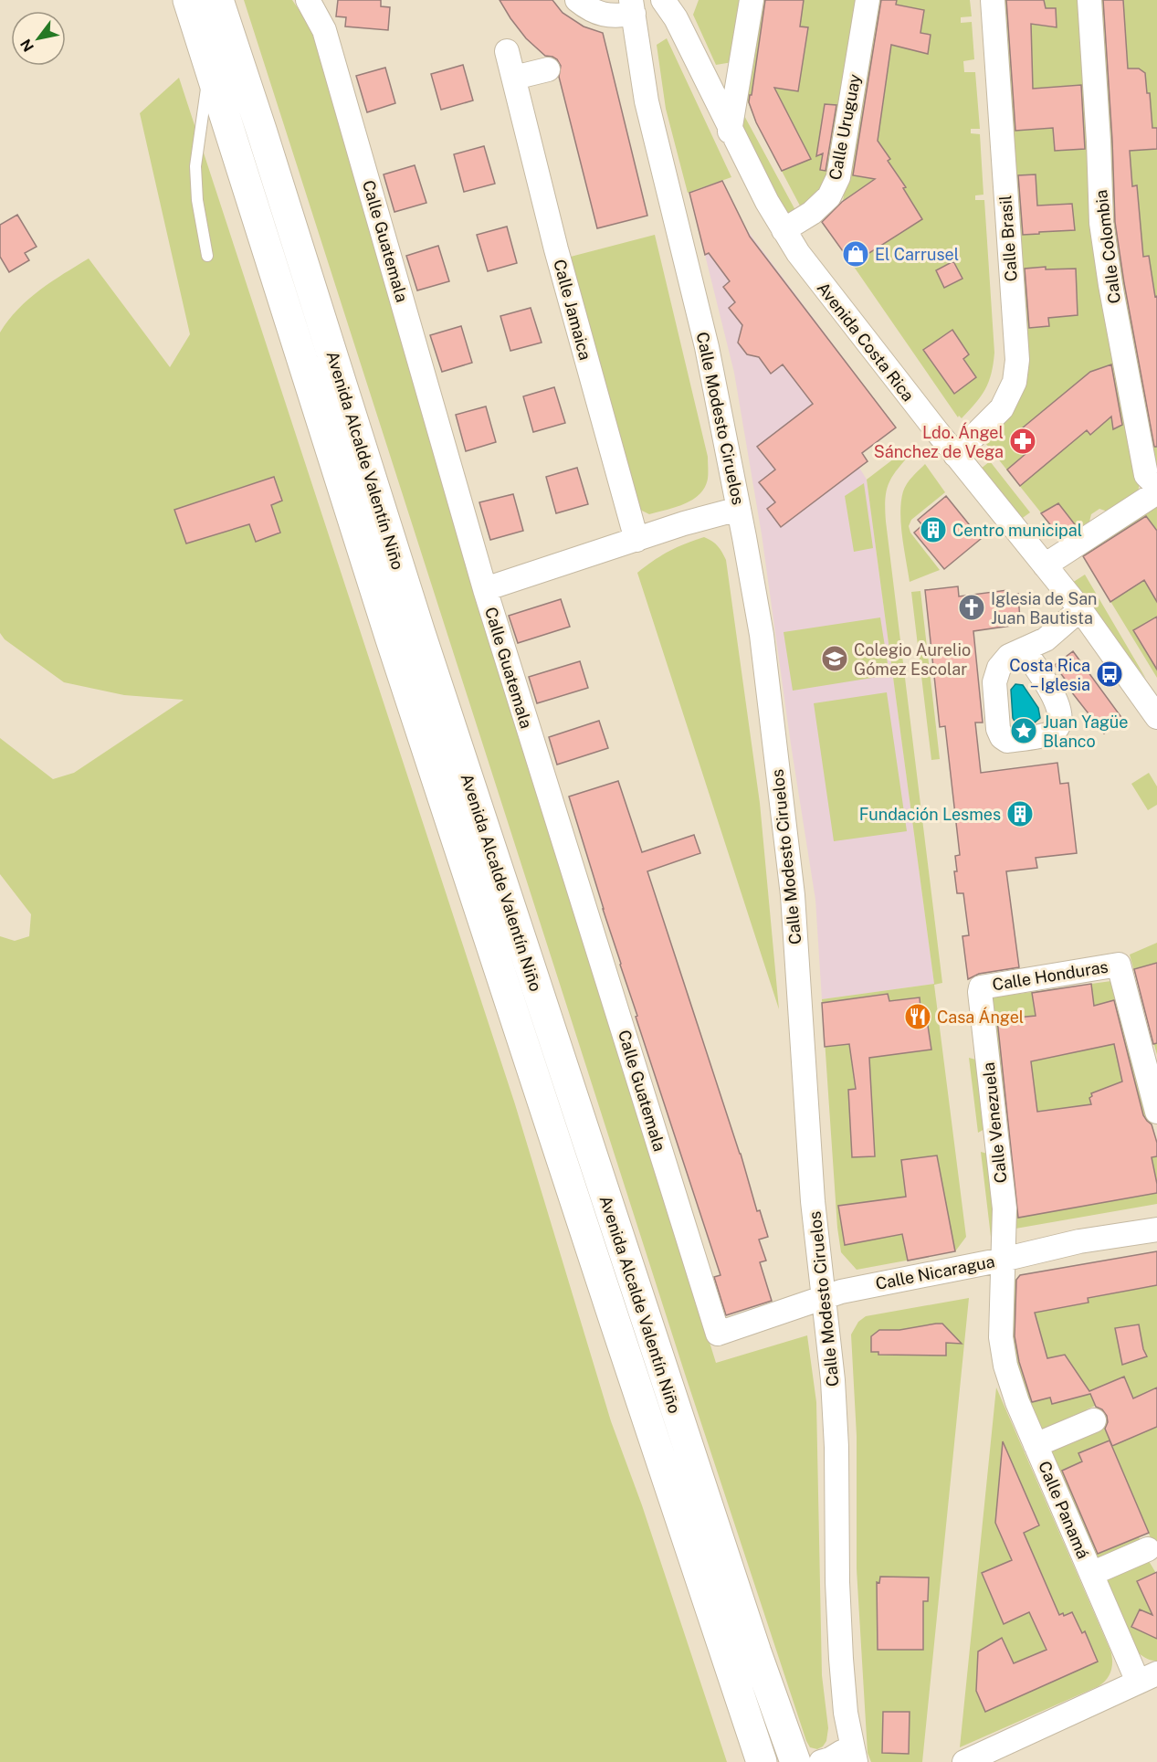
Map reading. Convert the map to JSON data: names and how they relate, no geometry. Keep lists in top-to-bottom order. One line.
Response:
{"streets":{"street":["Calle Uruguay","Calle Brasil","Calle Guatemala","Calle Colombia","Calle Jamaica","Avenida Costa Rica","Calle Modesto Ciruelos","Avenida Alcalde Valentín Niño","Calle Honduras","Calle Venezuela","Calle Nicaragua","Calle Panamá"]},"crossings":[["Calle Uruguay","Avenida Costa Rica"],["Calle Brasil","Avenida Costa Rica"],["Calle Guatemala","Calle Nicaragua"],["Avenida Costa Rica","Calle Modesto Ciruelos"],["Calle Modesto Ciruelos","Avenida Alcalde Valentín Niño"],["Calle Modesto Ciruelos","Calle Nicaragua"],["Calle Honduras","Calle Venezuela"],["Calle Venezuela","Calle Nicaragua"],["Calle Venezuela","Calle Panamá"],["Calle Nicaragua","Calle Panamá"]],"places":{"shop":["El Carrusel"],"pharmacy":["Ldo. Ángel Sánchez de Vega"],"building":["Centro municipal","Fundación Lesmes"],"church":["Iglesia de San Juan Bautista"],"school or university":["Colegio Aurelio Gómez Escolar"],"bus stop":["Costa Rica – Iglesia"],"place":["Juan Yagüe Blanco"],"restaurant":["Casa Ángel"]},"north":"bottom left"}
